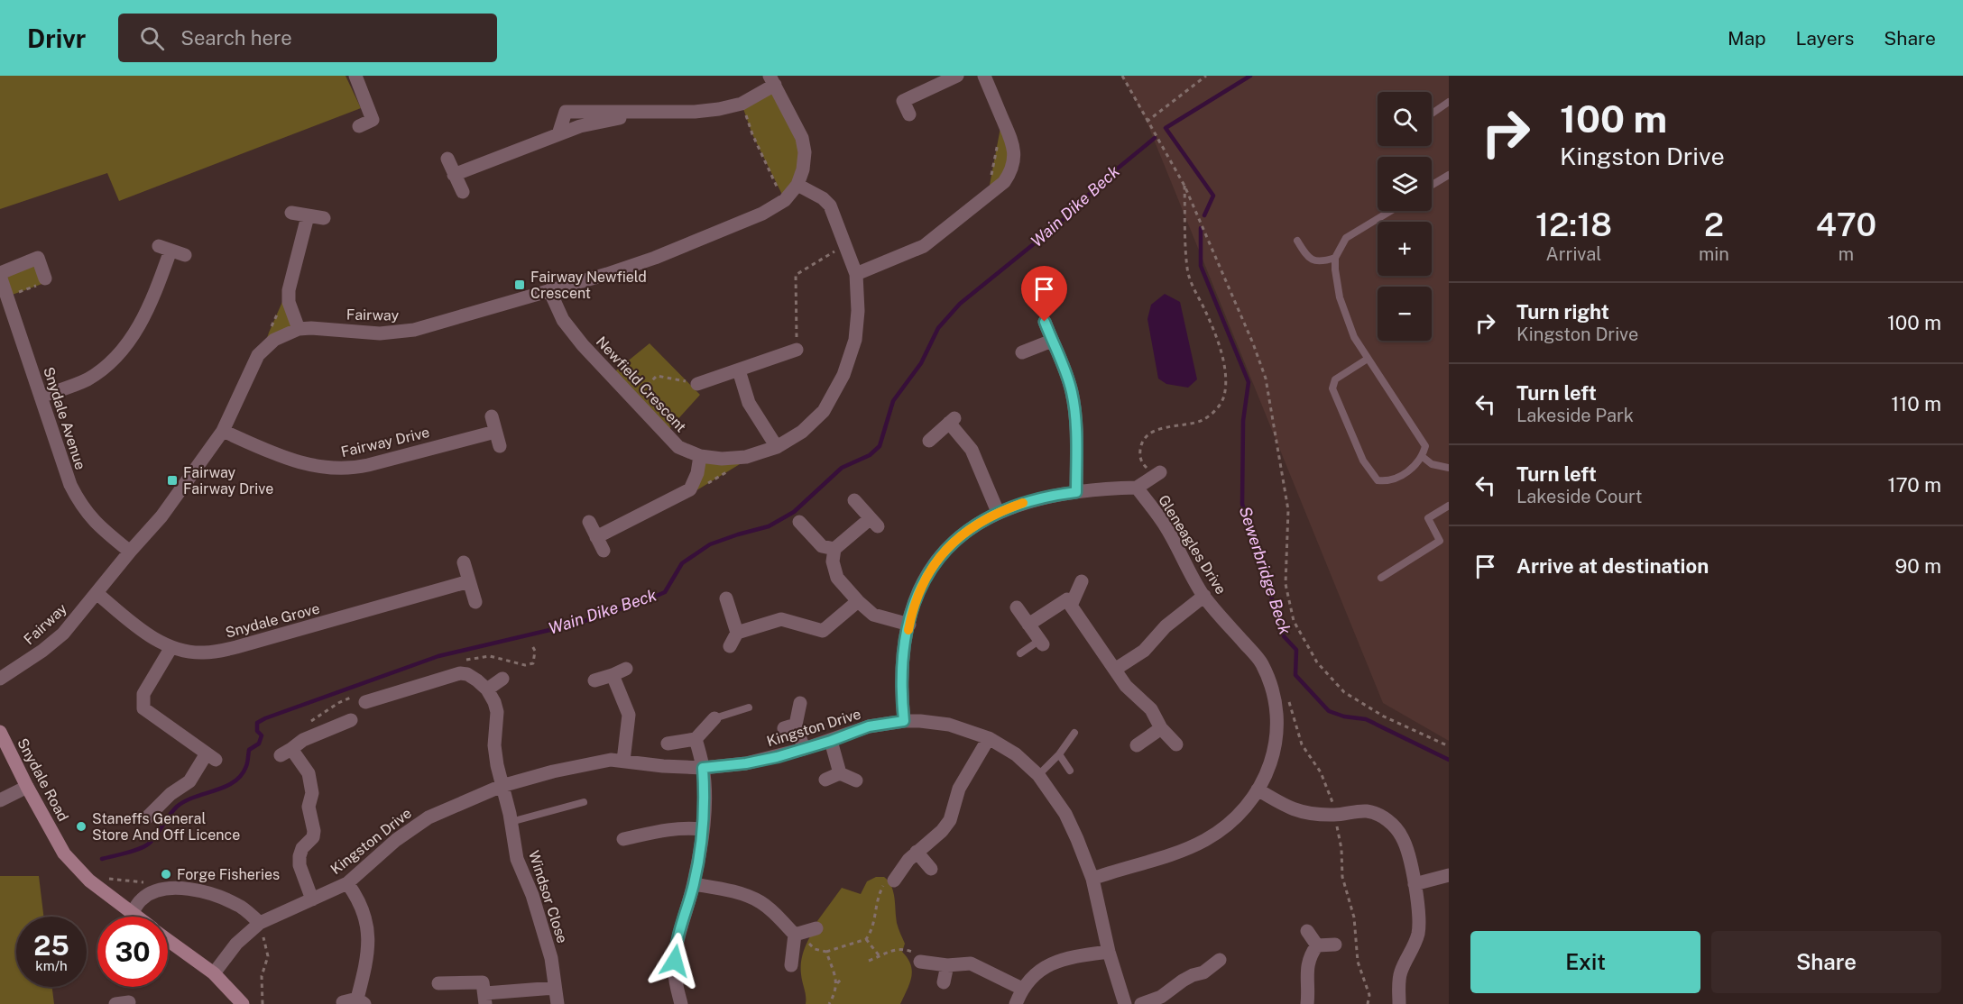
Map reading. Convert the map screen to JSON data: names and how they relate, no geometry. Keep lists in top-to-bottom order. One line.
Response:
{"streets":{"street":["Fairway","Newfield Crescent","Snydale Avenue","Fairway Drive","Gleneagles Drive","Snydale Grove","Kingston Drive","Snydale Road","Windsor Close"]},"crossings":[["Fairway","Newfield Crescent"],["Fairway","Snydale Avenue"],["Fairway","Fairway Drive"],["Fairway","Snydale Grove"],["Gleneagles Drive","Kingston Drive"],["Kingston Drive","Snydale Road"],["Kingston Drive","Windsor Close"]],"water":["Wain Dike Beck","Sewerbridge Beck"],"places":{"transit":["Fairway Newfield Crescent","Fairway Fairway Drive"],"other":["Staneffs General Store And Off Licence","Forge Fisheries"]},"page":{"header":"Drivr","search":"Search here","nav":["Map","Layers","Share"],"turn":["100 m","Kingston Drive"],"map_buttons":["+","−"],"eta":["12:18","Arrival","2","min","470","m"],"list":[{"name":"Turn right","note":"Kingston Drive","value":"100 m"},{"name":"Turn left","note":"Lakeside Park","value":"110 m"},{"name":"Turn left","note":"Lakeside Court","value":"170 m"},{"name":"Arrive at destination","value":"90 m"}],"speed":"25 km/h","limit":"30","buttons":["Exit","Share"]}}
